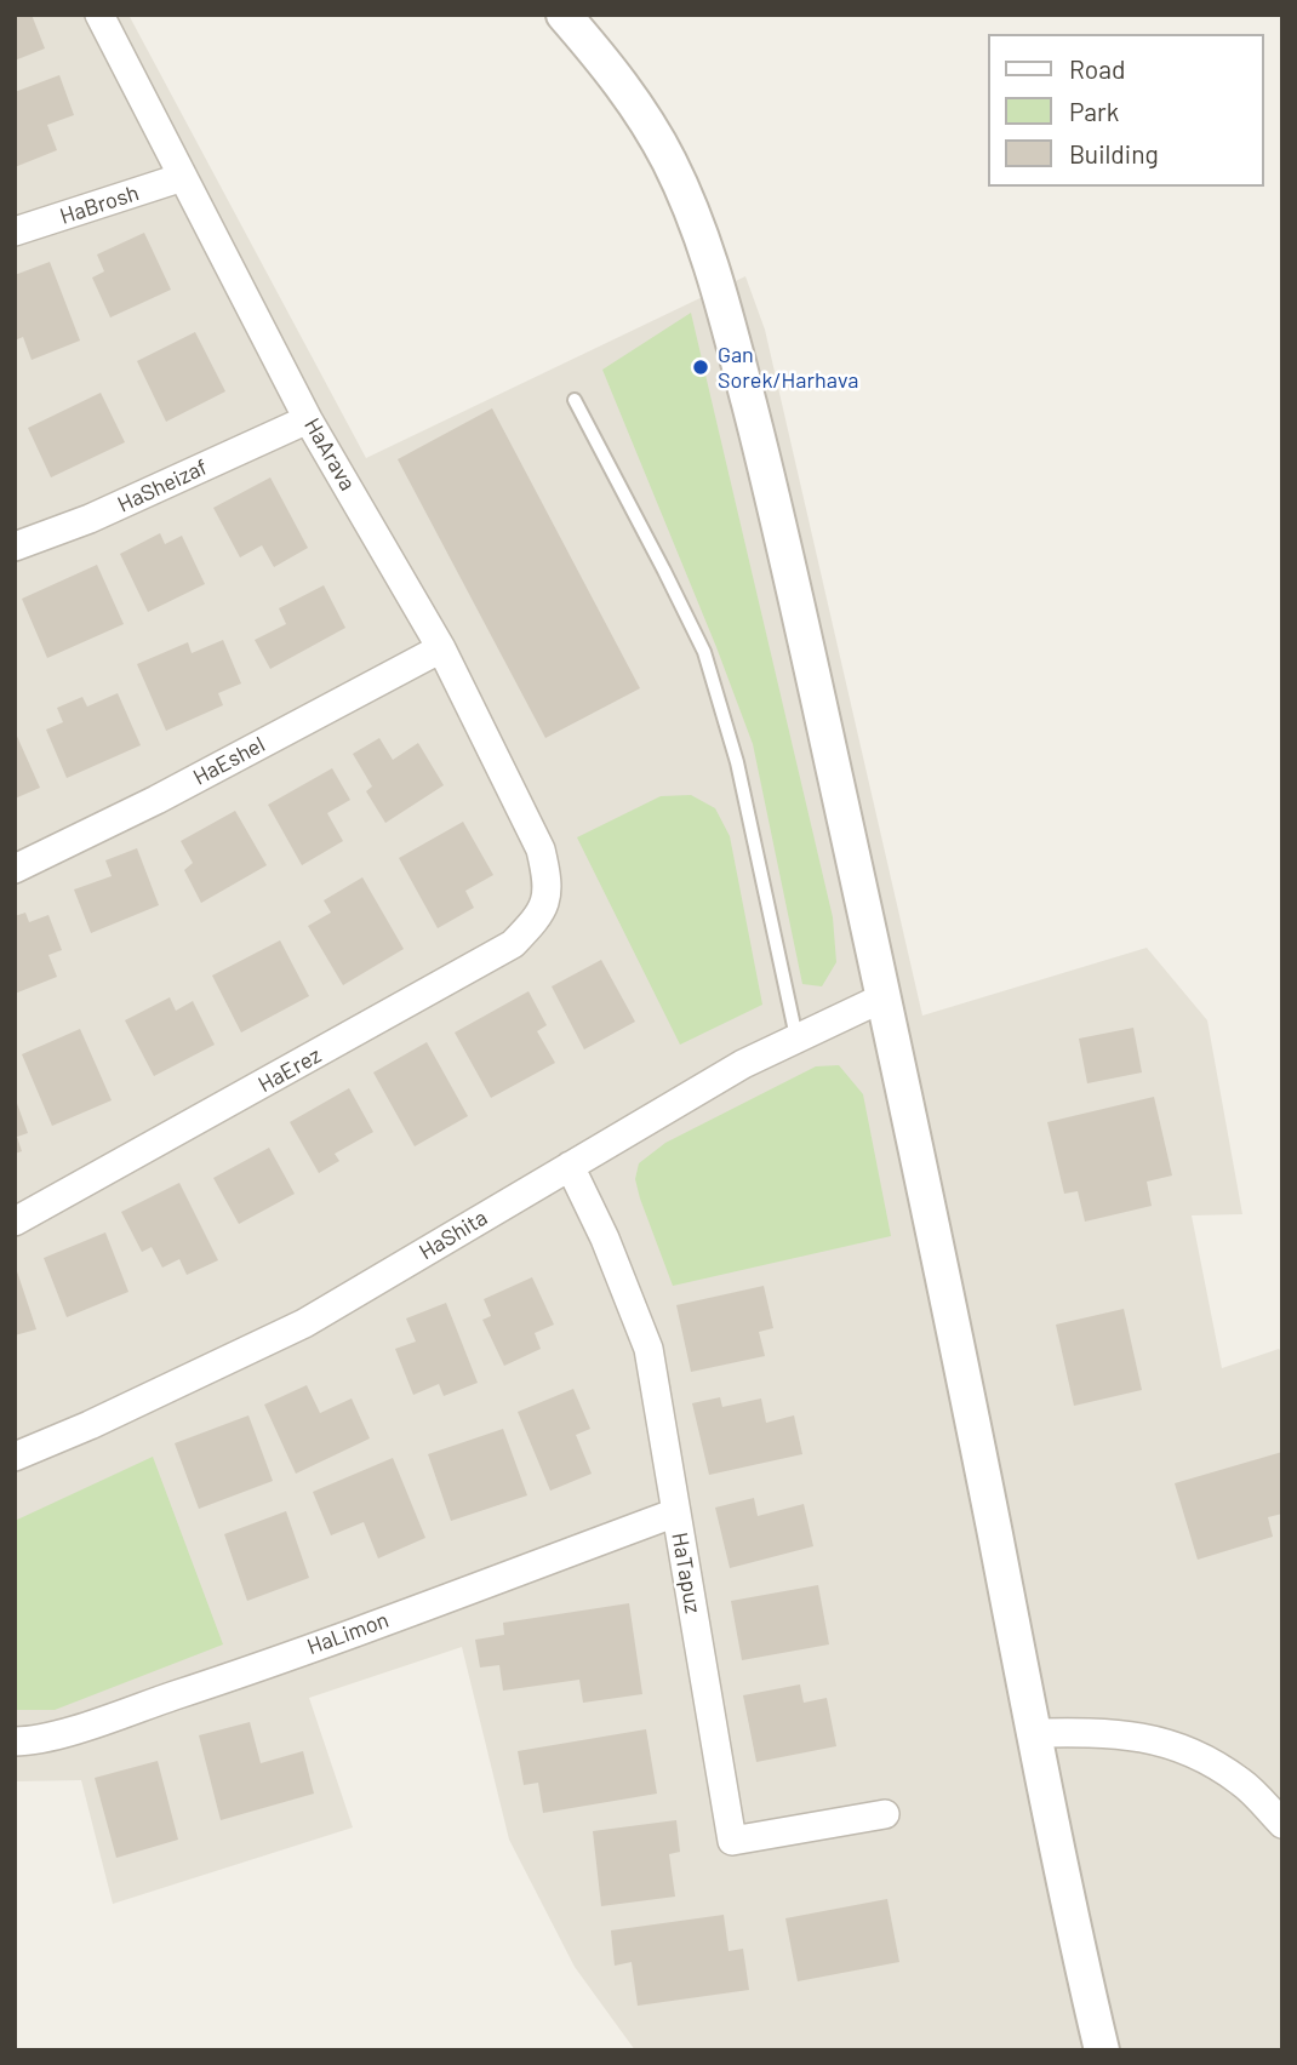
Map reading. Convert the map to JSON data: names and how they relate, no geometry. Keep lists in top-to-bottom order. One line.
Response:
{"streets":{"street":["HaBrosh","HaArava","HaSheizaf","HaEshel","HaErez","HaShita","HaTapuz","HaLimon"]},"crossings":[["HaBrosh","HaArava"],["HaArava","HaSheizaf"],["HaArava","HaEshel"],["HaArava","HaErez"],["HaShita","HaTapuz"],["HaTapuz","HaLimon"]],"places":["Gan Sorek/Harhava"],"legend":["Road","Park","Building"]}
